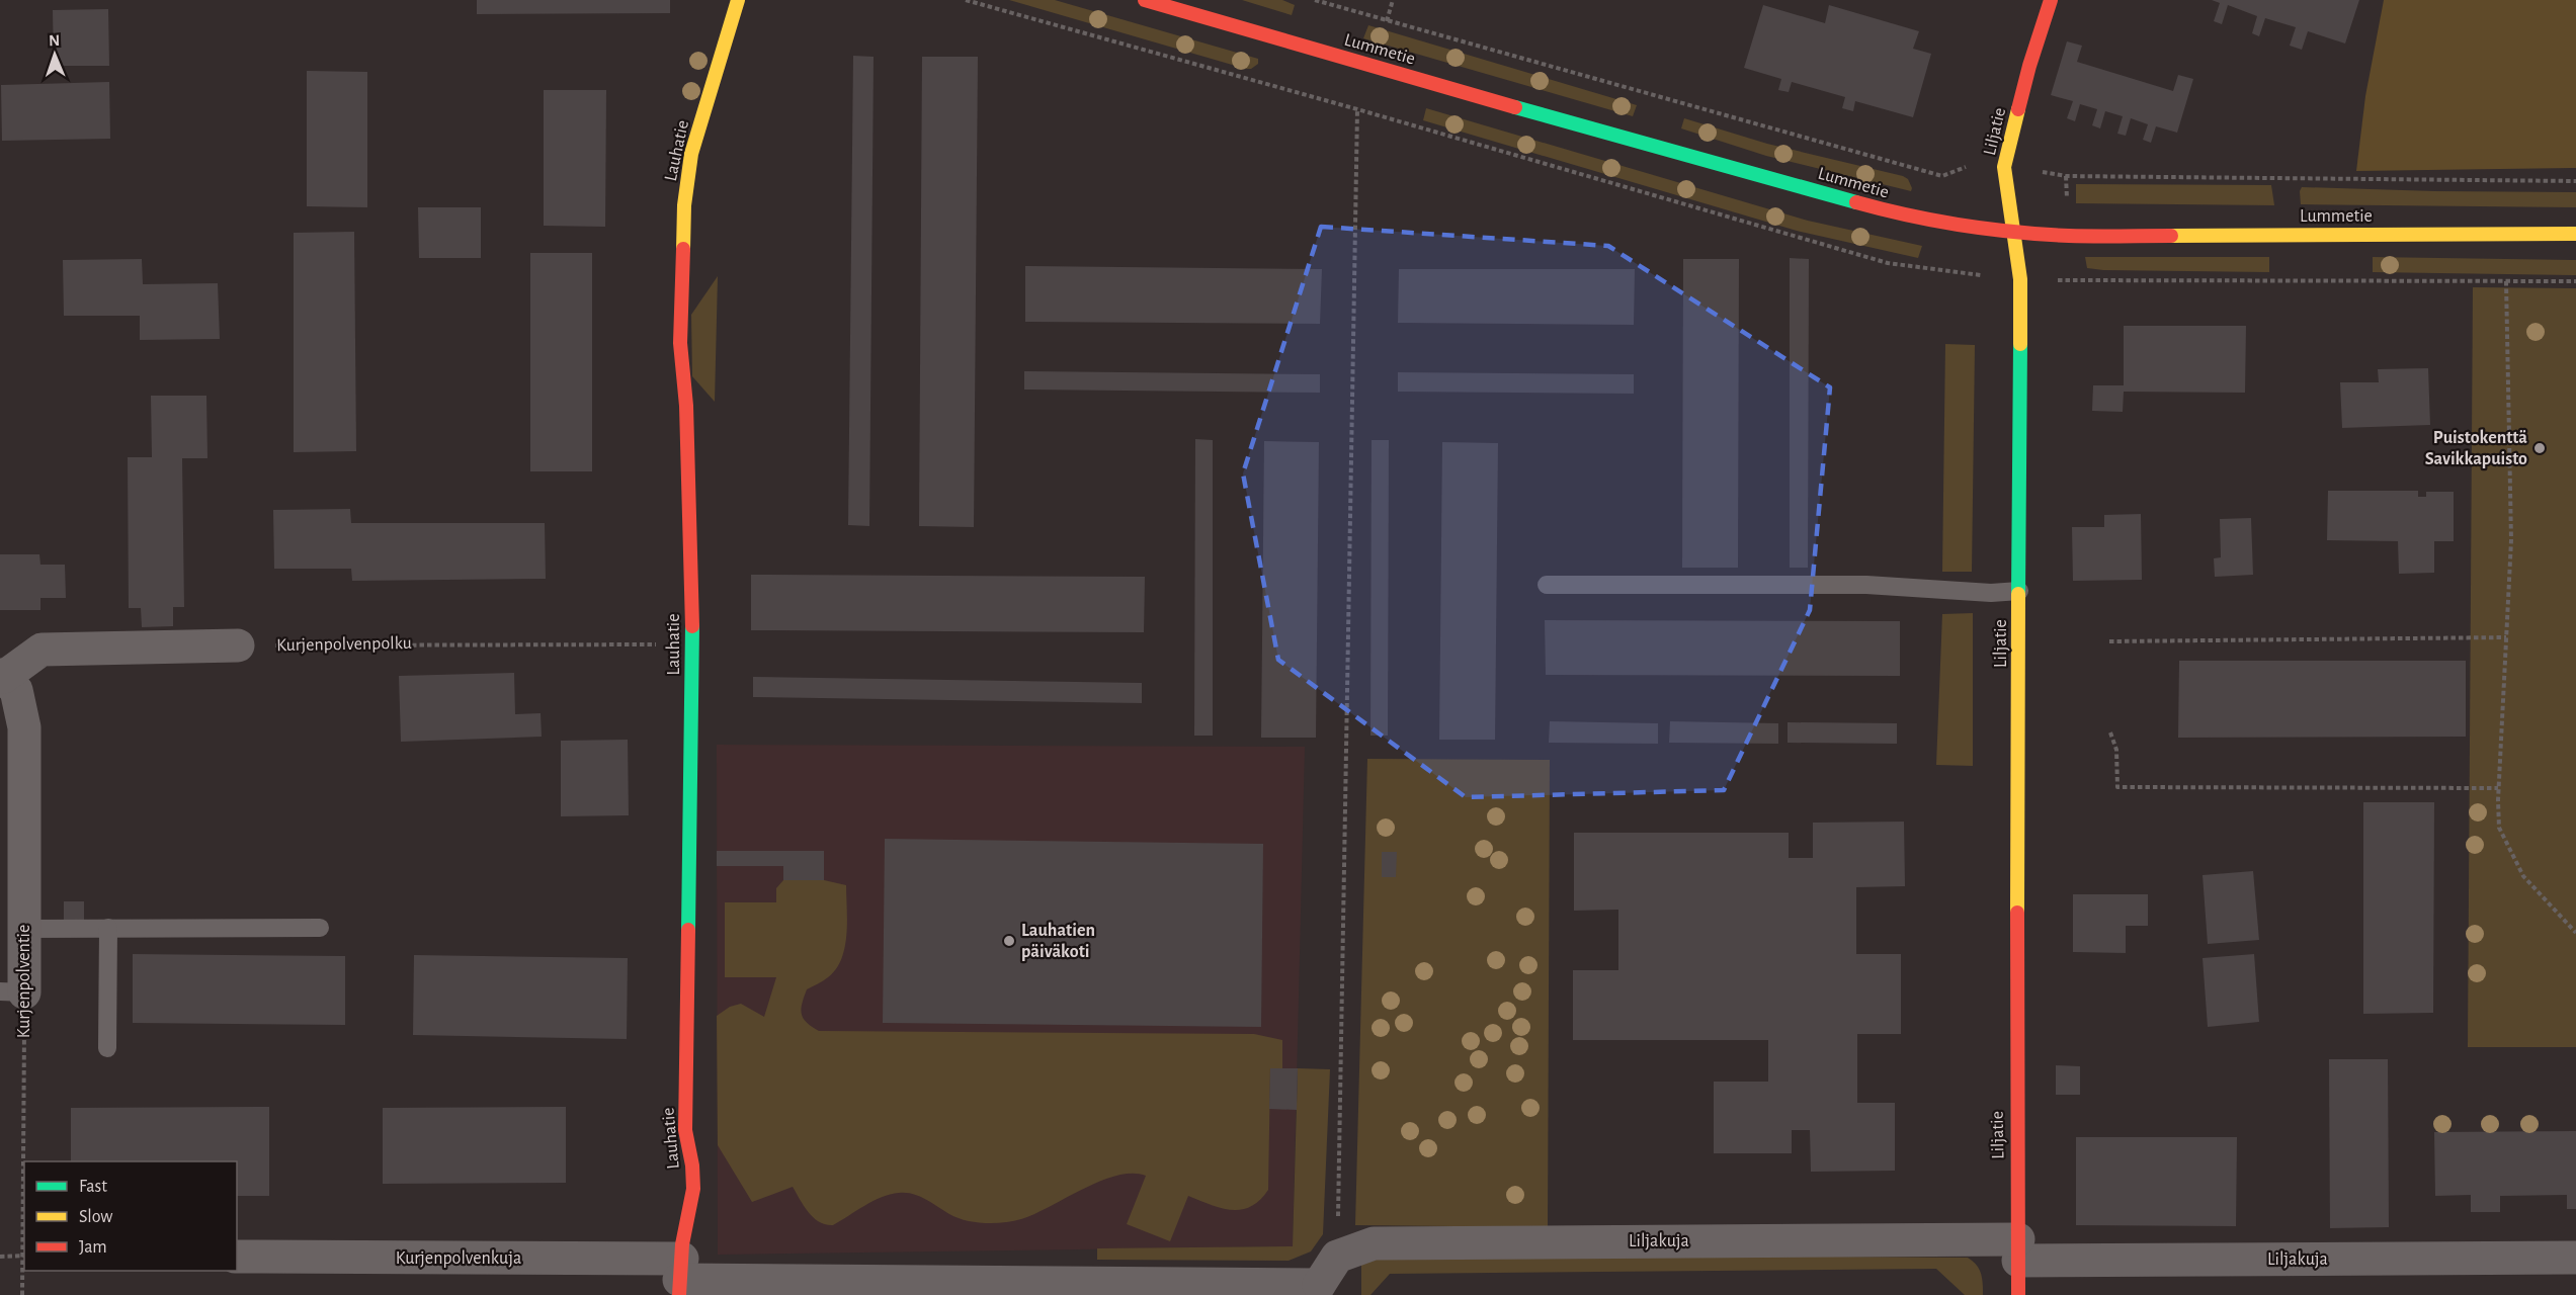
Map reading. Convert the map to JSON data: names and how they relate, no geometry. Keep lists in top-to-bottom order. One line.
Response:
{"streets":{"street":["Lummetie","Liljatie","Lauhatie","Kurjenpolventie","Liljakuja","Kurjenpolvenkuja"],"path":["Kurjenpolvenpolku"]},"crossings":[["Lummetie","Liljatie"],["Liljatie","Liljakuja"],["Lauhatie","Kurjenpolvenpolku"],["Lauhatie","Kurjenpolvenkuja"]],"places":["Puistokenttä Savikkapuisto","Lauhatien päiväkoti"],"legend":["Fast","Slow","Jam"],"north":"top"}
